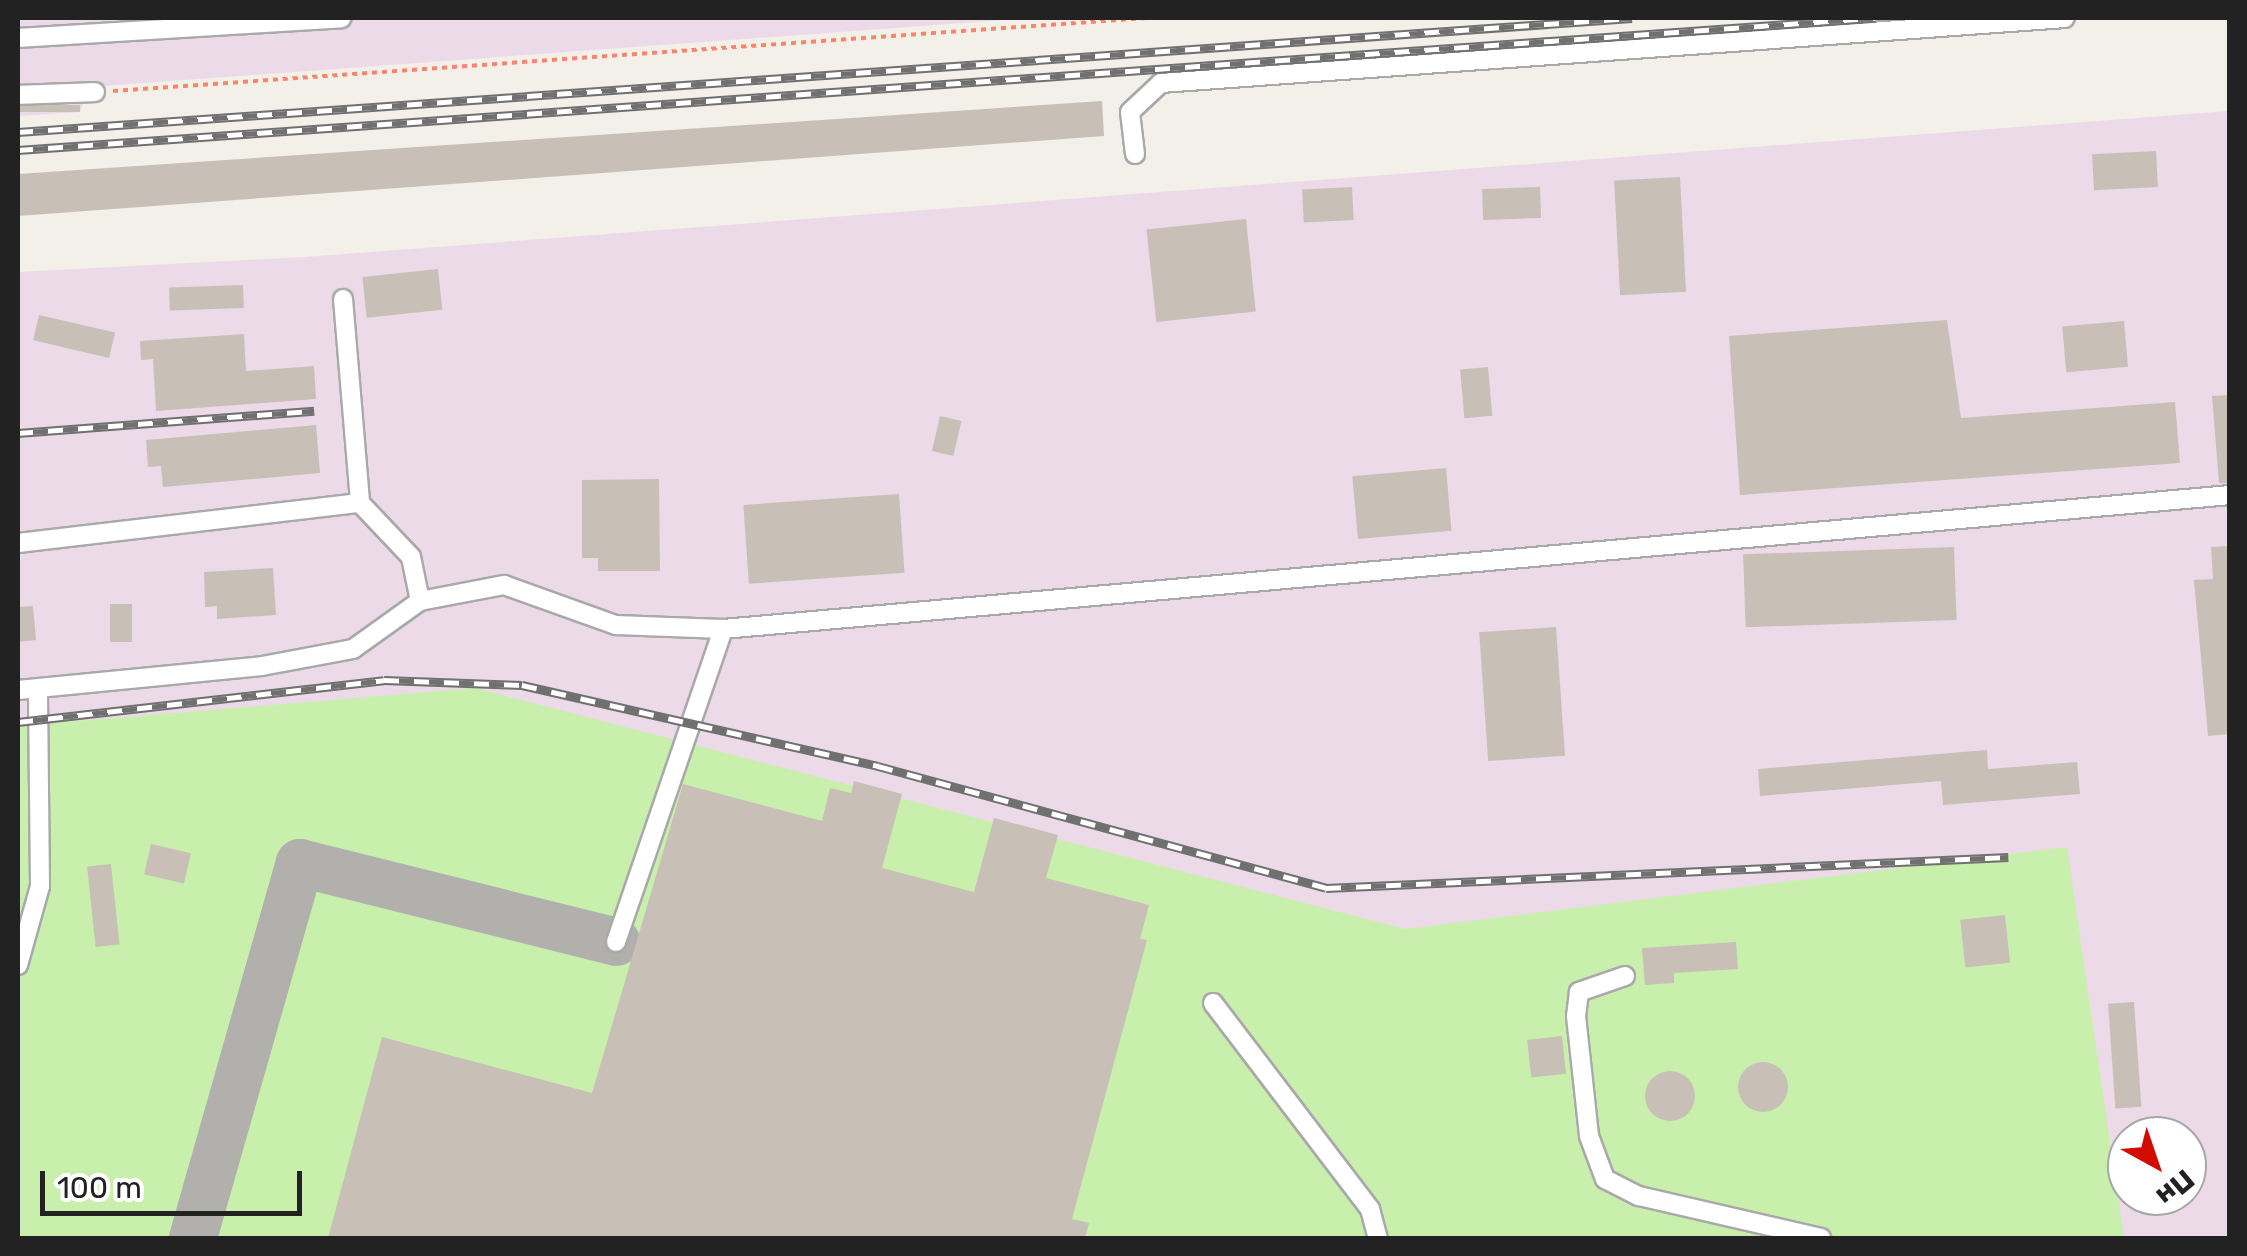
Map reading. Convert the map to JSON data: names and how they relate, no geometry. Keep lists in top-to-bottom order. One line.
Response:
{"scale_bar":"100 m","north":"bottom right"}
